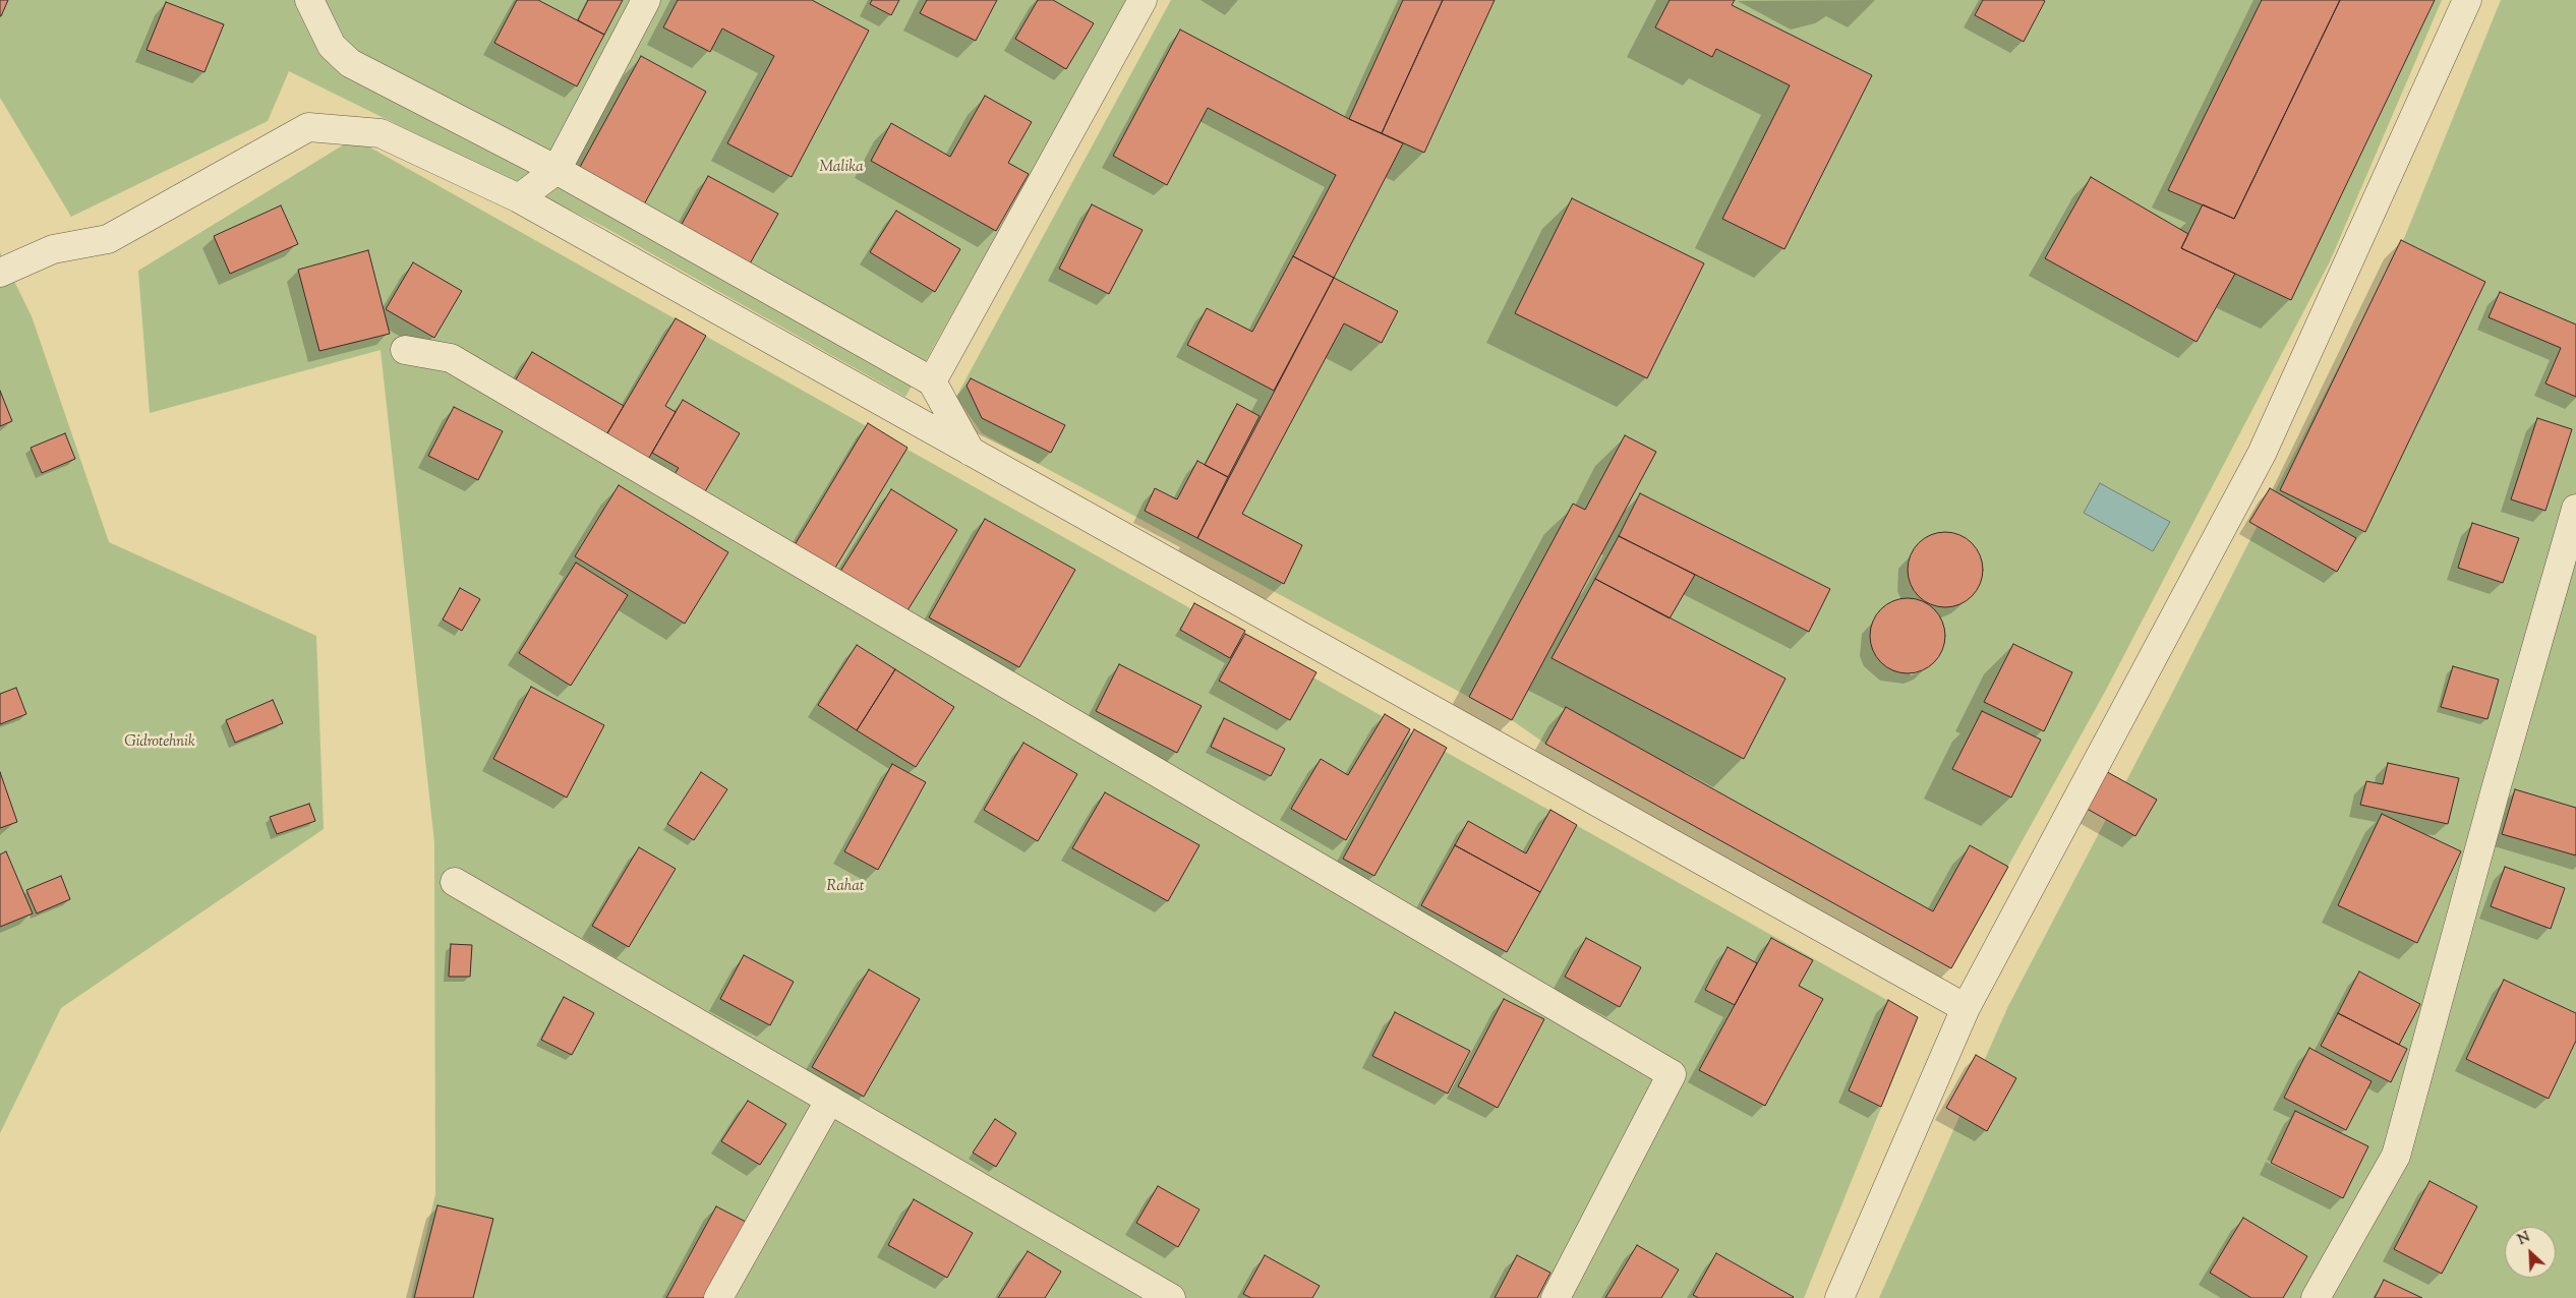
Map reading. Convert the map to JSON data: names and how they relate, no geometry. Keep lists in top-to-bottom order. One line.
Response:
{"parks":["Malika","Gidrotehnik","Rahat"],"north":"top left"}
